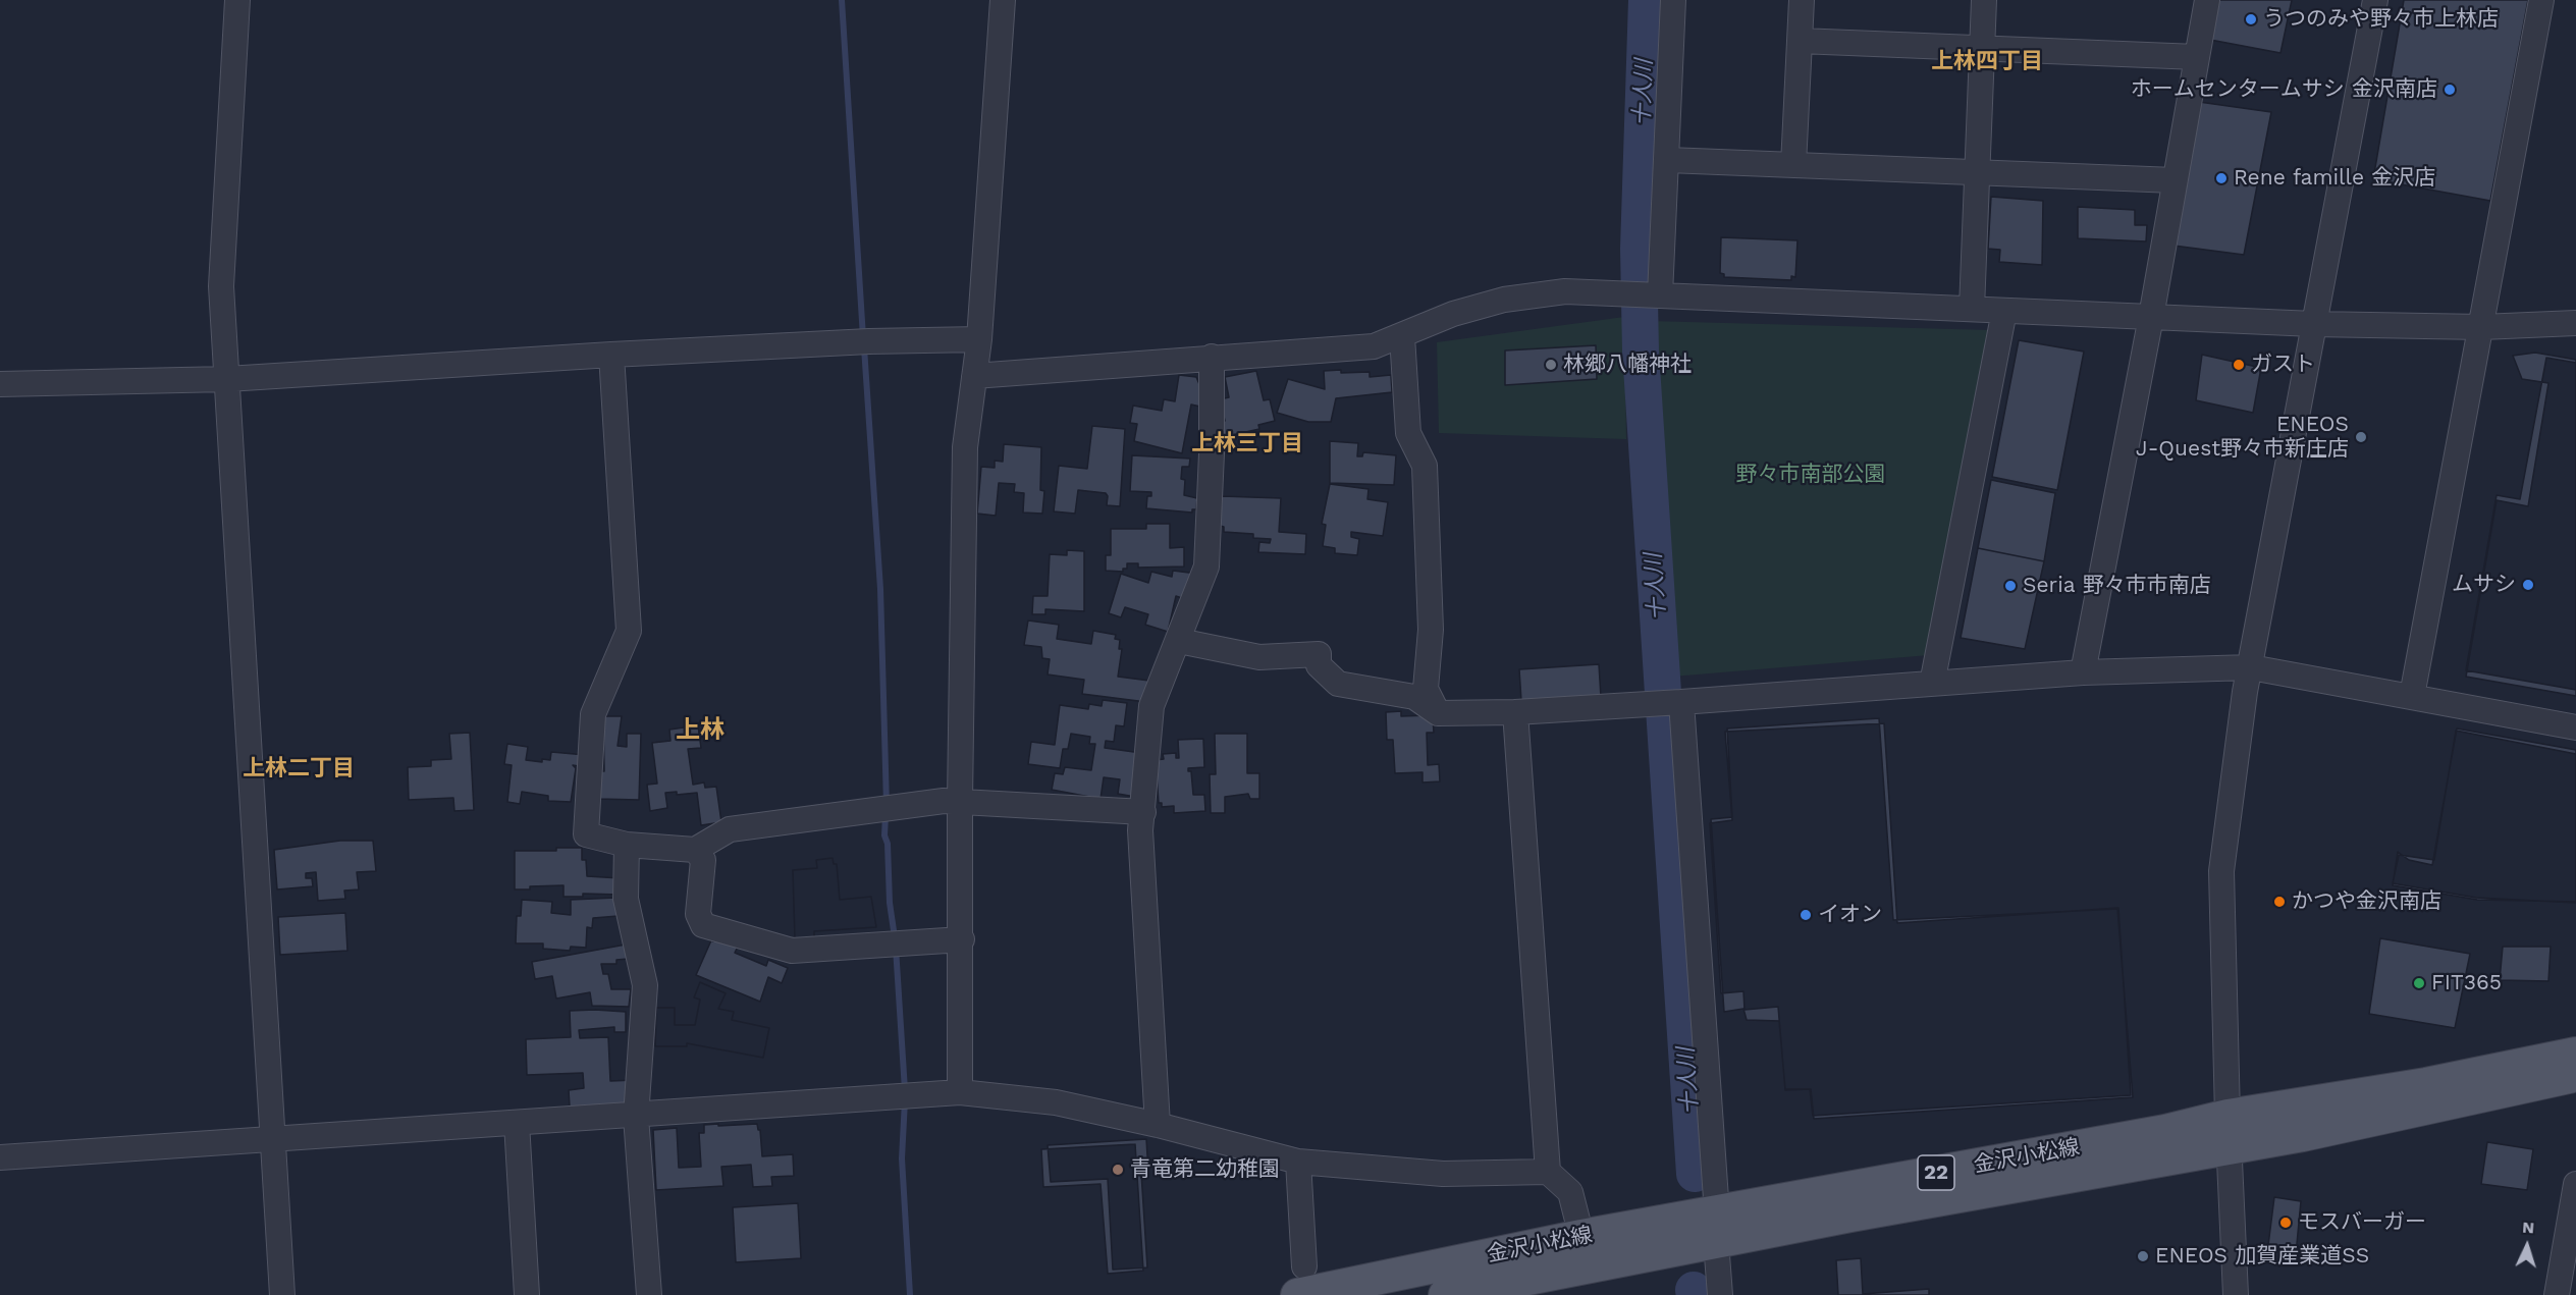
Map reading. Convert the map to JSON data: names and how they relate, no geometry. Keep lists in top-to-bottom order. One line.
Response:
{"streets":{"main road":["金沢小松線","22"]},"districts":["上林四丁目","上林三丁目","上林","上林二丁目"],"water":["十人川"],"parks":["野々市南部公園"],"places":["うつのみや野々市上林店","ホームセンタームサシ 金沢南店","Rene famille 金沢店","林郷八幡神社","ガスト","ENEOS J-Quest野々市新庄店","ムサシ","Seria 野々市市南店","かつや金沢南店","イオン","FIT365","青竜第二幼稚園","モスバーガー","ENEOS 加賀産業道SS"],"north":"top"}
